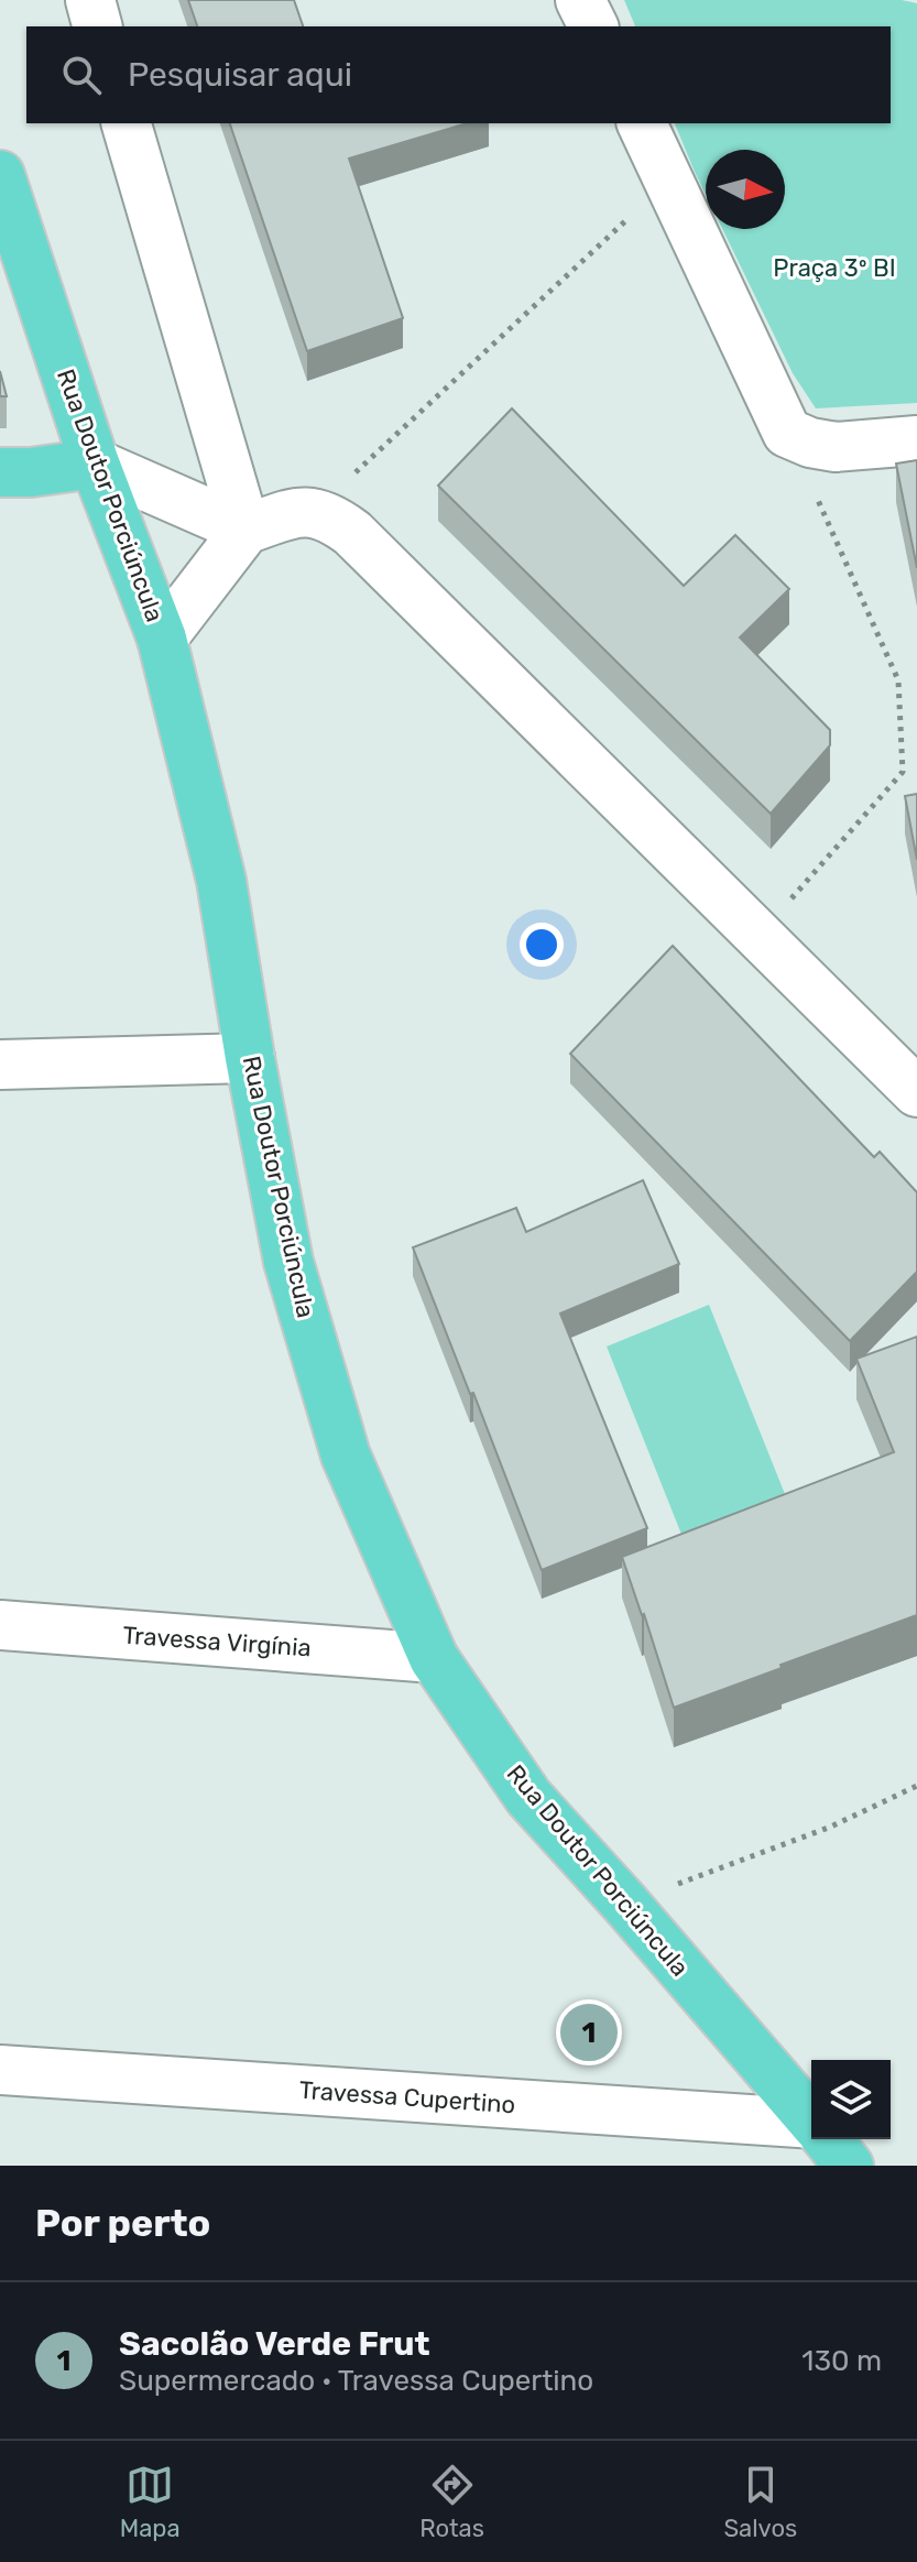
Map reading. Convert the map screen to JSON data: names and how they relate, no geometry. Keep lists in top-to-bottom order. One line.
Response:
{"streets":{"main road":["Rua Doutor Porciúncula"],"street":["Travessa Virgínia","Travessa Cupertino"]},"crossings":[["Rua Doutor Porciúncula","Travessa Virgínia"]],"parks":["Praça 3º BI"],"north":"right","page":{"search":"Pesquisar aqui","pins":"1","heading":"Por perto","list":[{"mark":"1","name":"Sacolão Verde Frut","note":"Supermercado · Travessa Cupertino","value":"130 m"}],"nav":["Mapa","Rotas","Salvos"]}}
